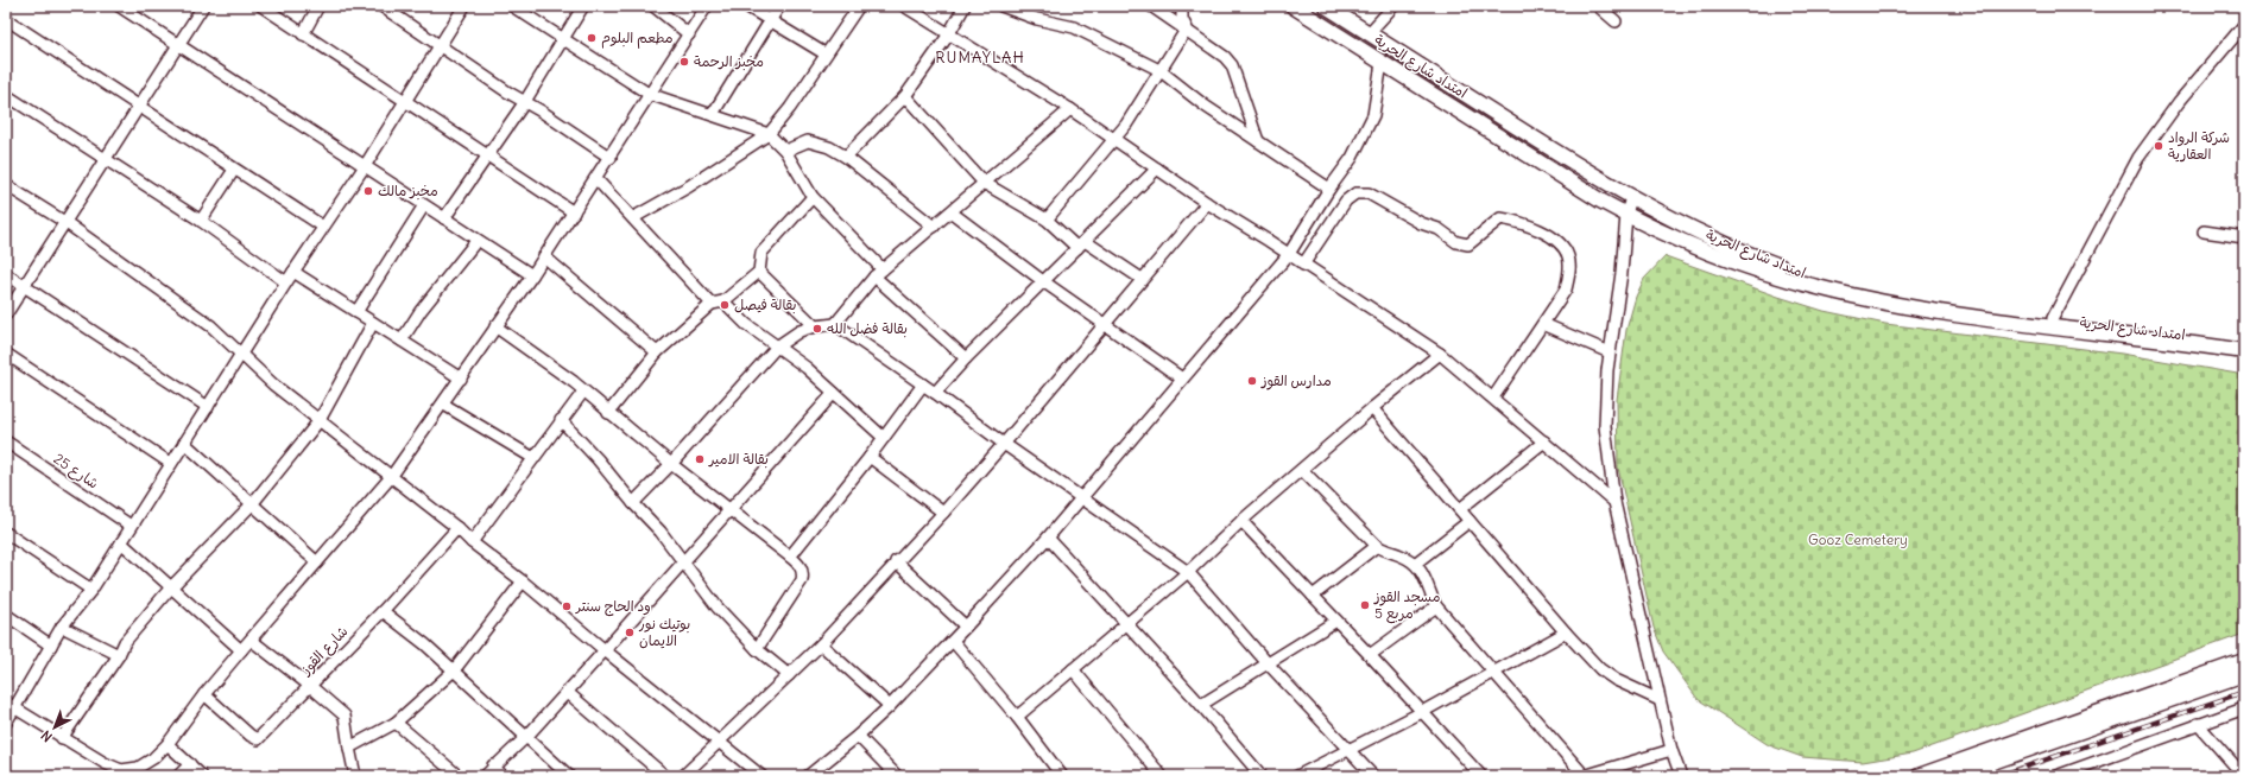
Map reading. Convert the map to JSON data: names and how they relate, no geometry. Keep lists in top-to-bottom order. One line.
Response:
{"streets":{"main road":["امتداد شارع الحرية"],"street":["شارع 25","شارع القوز"]},"districts":["RUMAYLAH"],"parks":["Gooz Cemetery"],"places":["مطعم البلوم","مخبز الرحمة","شركة الرواد العقارية","مخبز مالك","بقالة فيصل","بقالة فضل الله","مدارس القوز","بقالة الامير","مسجد القوز مربع 5","ود الحاج سنتر","بوتيك نور الايمان"],"north":"bottom left"}
